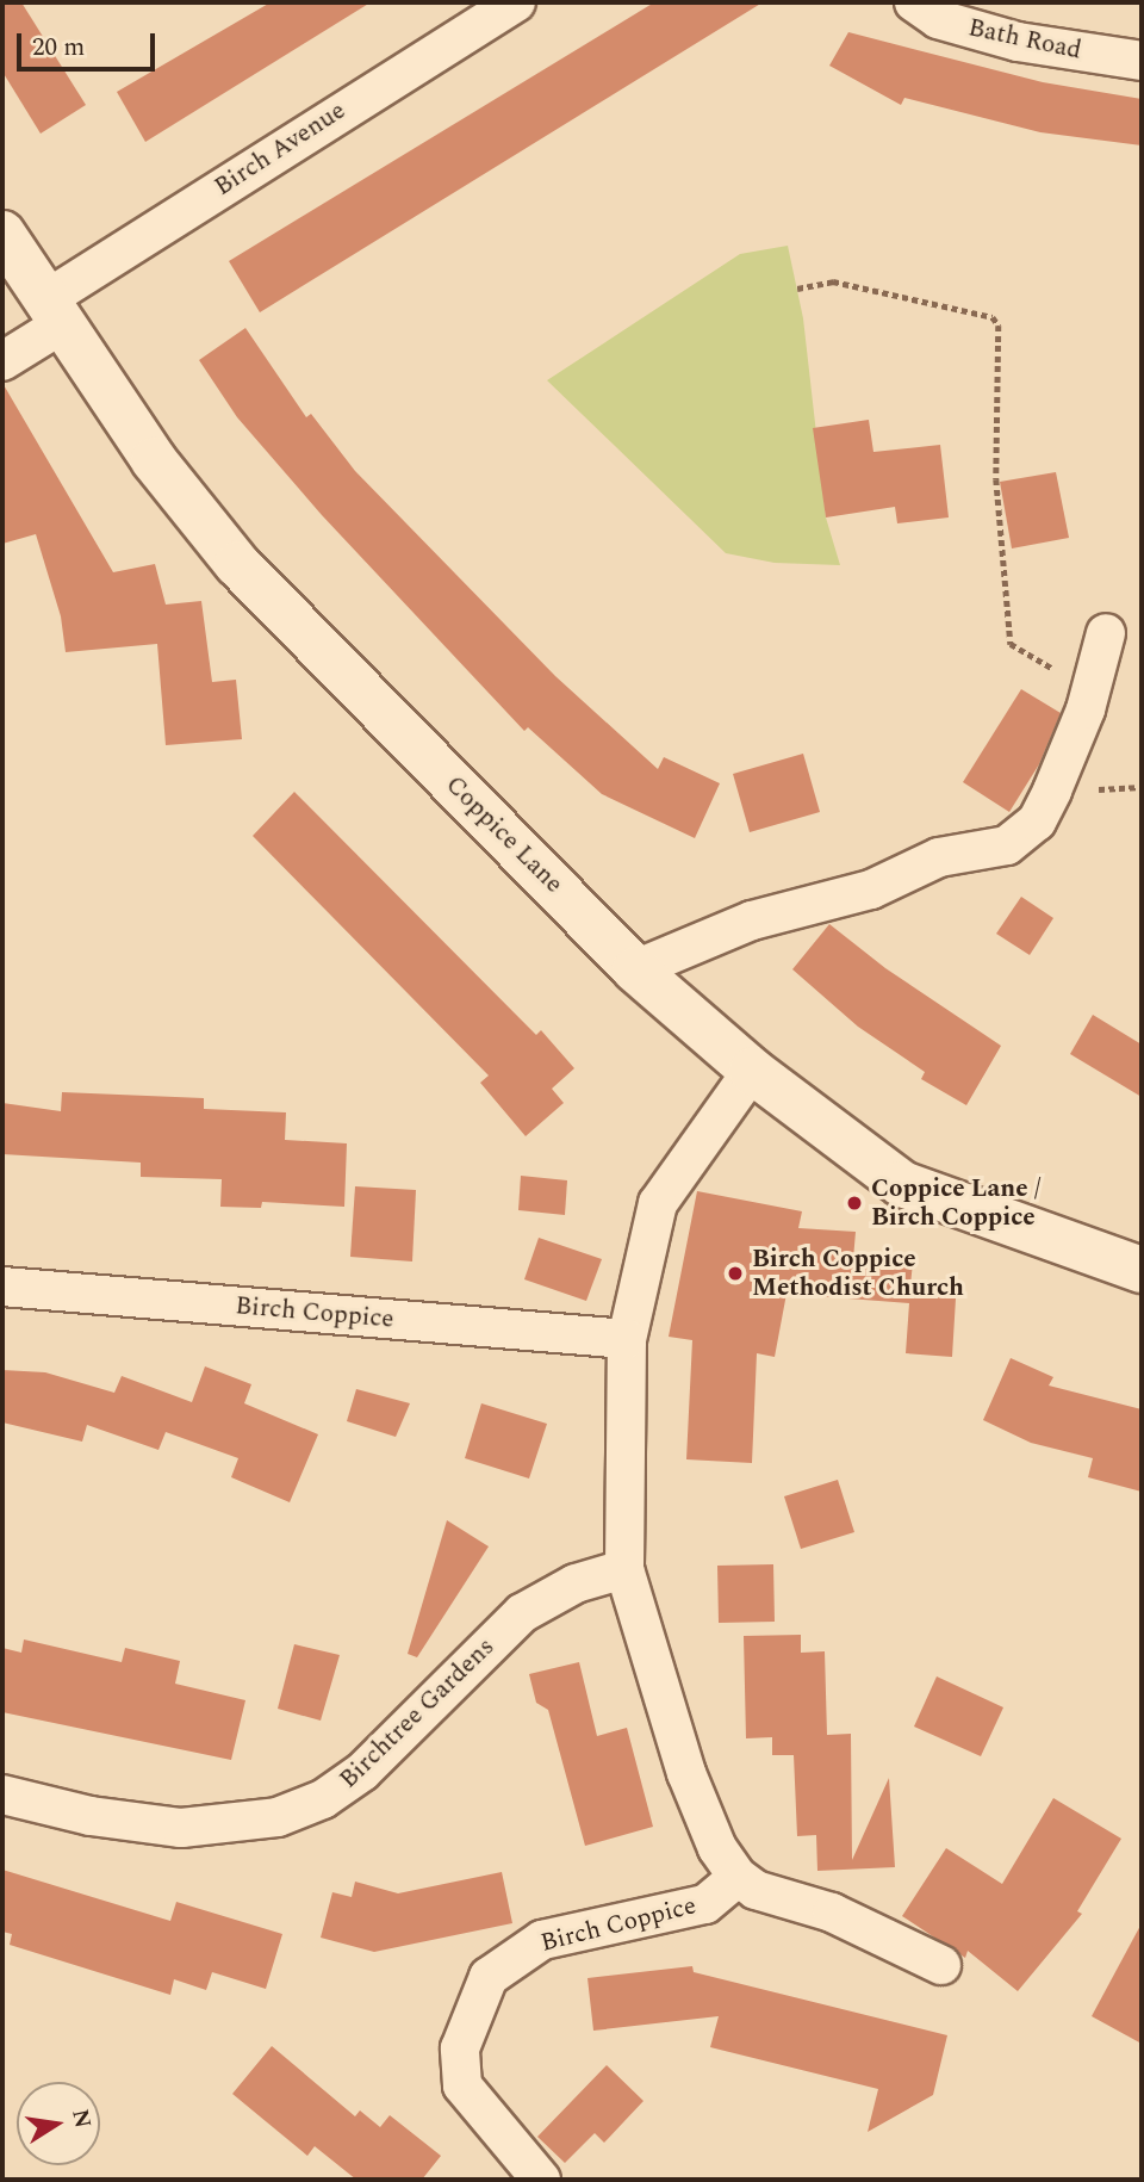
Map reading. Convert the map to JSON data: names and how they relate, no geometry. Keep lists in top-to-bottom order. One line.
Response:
{"streets":{"street":["Bath Road","Birch Avenue","Coppice Lane","Birch Coppice","Birchtree Gardens"]},"crossings":[["Birch Avenue","Coppice Lane"]],"places":["Coppice Lane / Birch Coppice","Birch Coppice Methodist Church"],"scale_bar":"20 m","north":"right"}
